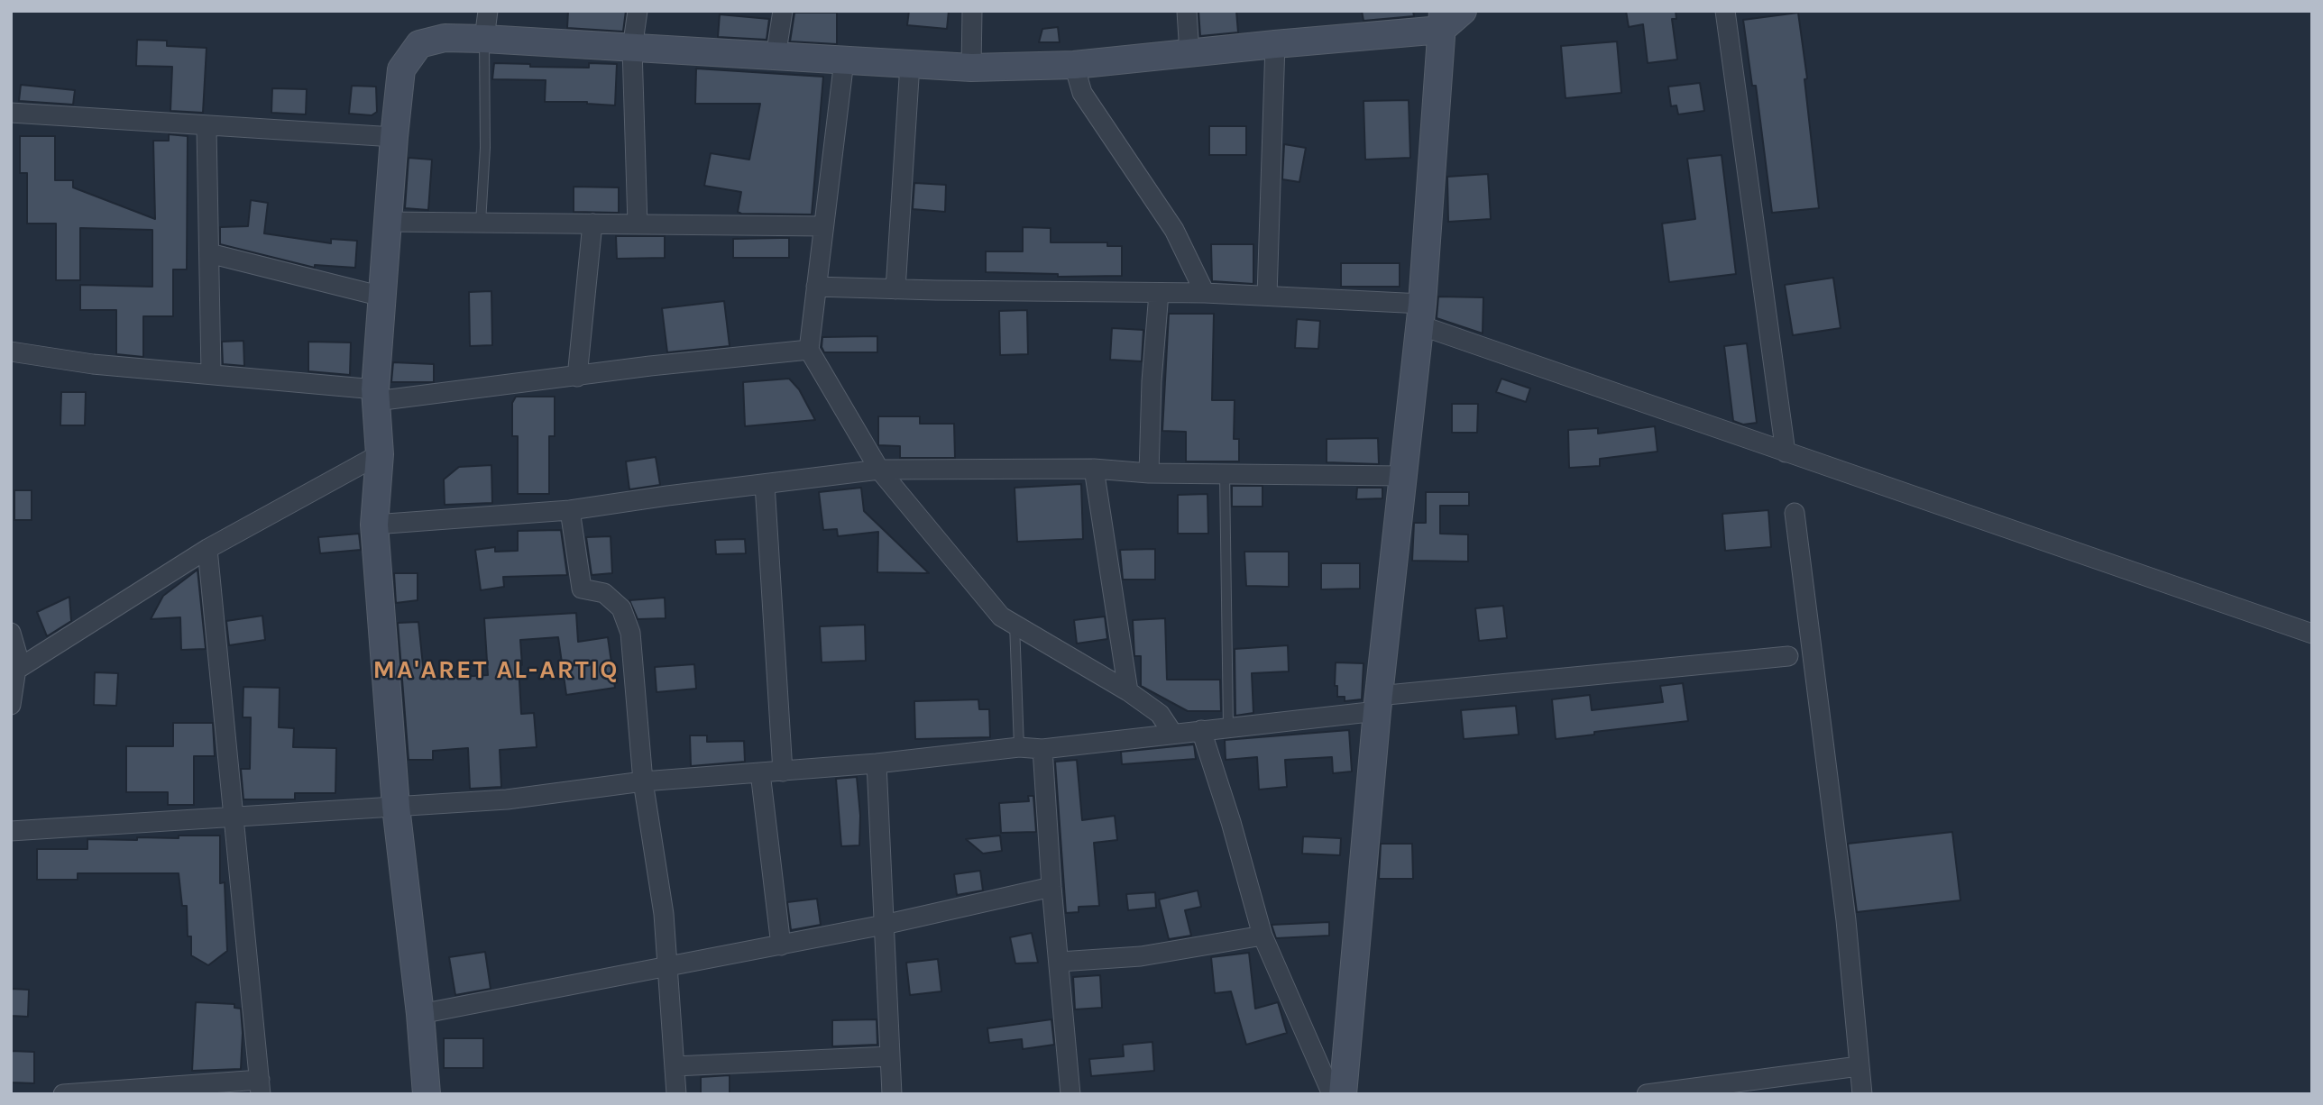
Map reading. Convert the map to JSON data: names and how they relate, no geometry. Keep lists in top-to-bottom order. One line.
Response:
{"districts":["MA'ARET AL-ARTIQ"]}
